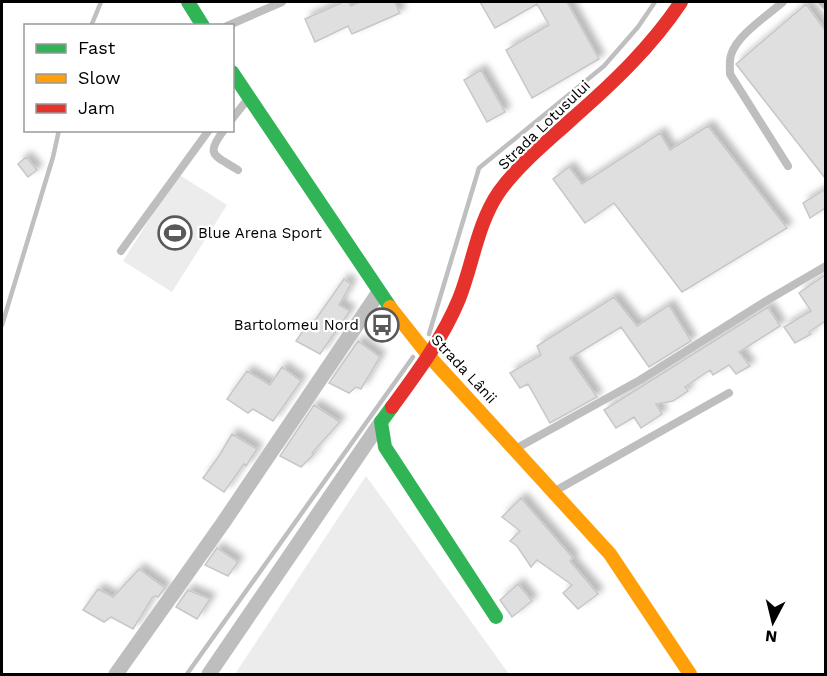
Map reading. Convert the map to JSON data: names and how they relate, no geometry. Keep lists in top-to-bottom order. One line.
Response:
{"streets":{"main road":["Strada Lotusului","Strada Lânii"]},"crossings":[["Strada Lotusului","Strada Lânii"]],"places":{"sports":["Blue Arena Sport"],"bus stop":["Bartolomeu Nord"]},"legend":["Fast","Slow","Jam"],"north":"bottom"}
